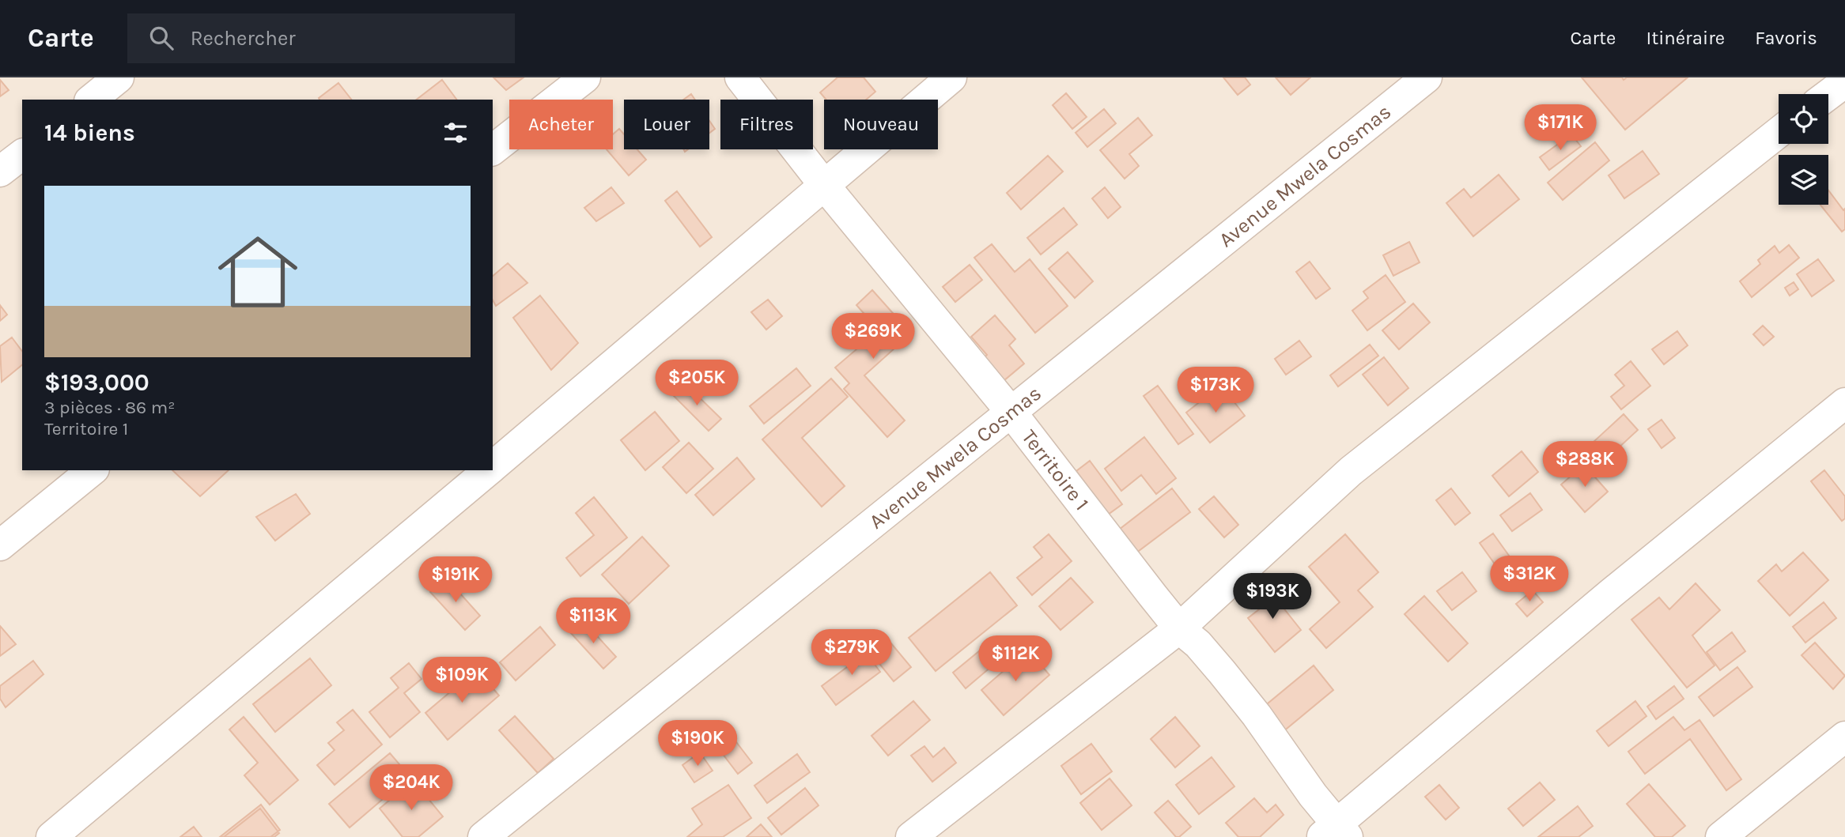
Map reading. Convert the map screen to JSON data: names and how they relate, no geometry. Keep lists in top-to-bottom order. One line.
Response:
{"streets":{"street":["Avenue Mwela Cosmas","Territoire 1"]},"crossings":[["Avenue Mwela Cosmas","Territoire 1"]],"page":{"header":"Carte","search":"Rechercher","nav":["Carte","Itinéraire","Favoris"],"chip":["Acheter","Louer","Filtres","Nouveau"],"heading":"14 biens","price":["$171K","$269K","$205K","$173K","$288K","$312K","$191K","$193K","$113K","$279K","$112K","$109K","$190K","$204K"],"list":[{"name":"$193,000","note":"3 pièces · 86 m² · Territoire 1"}]}}
